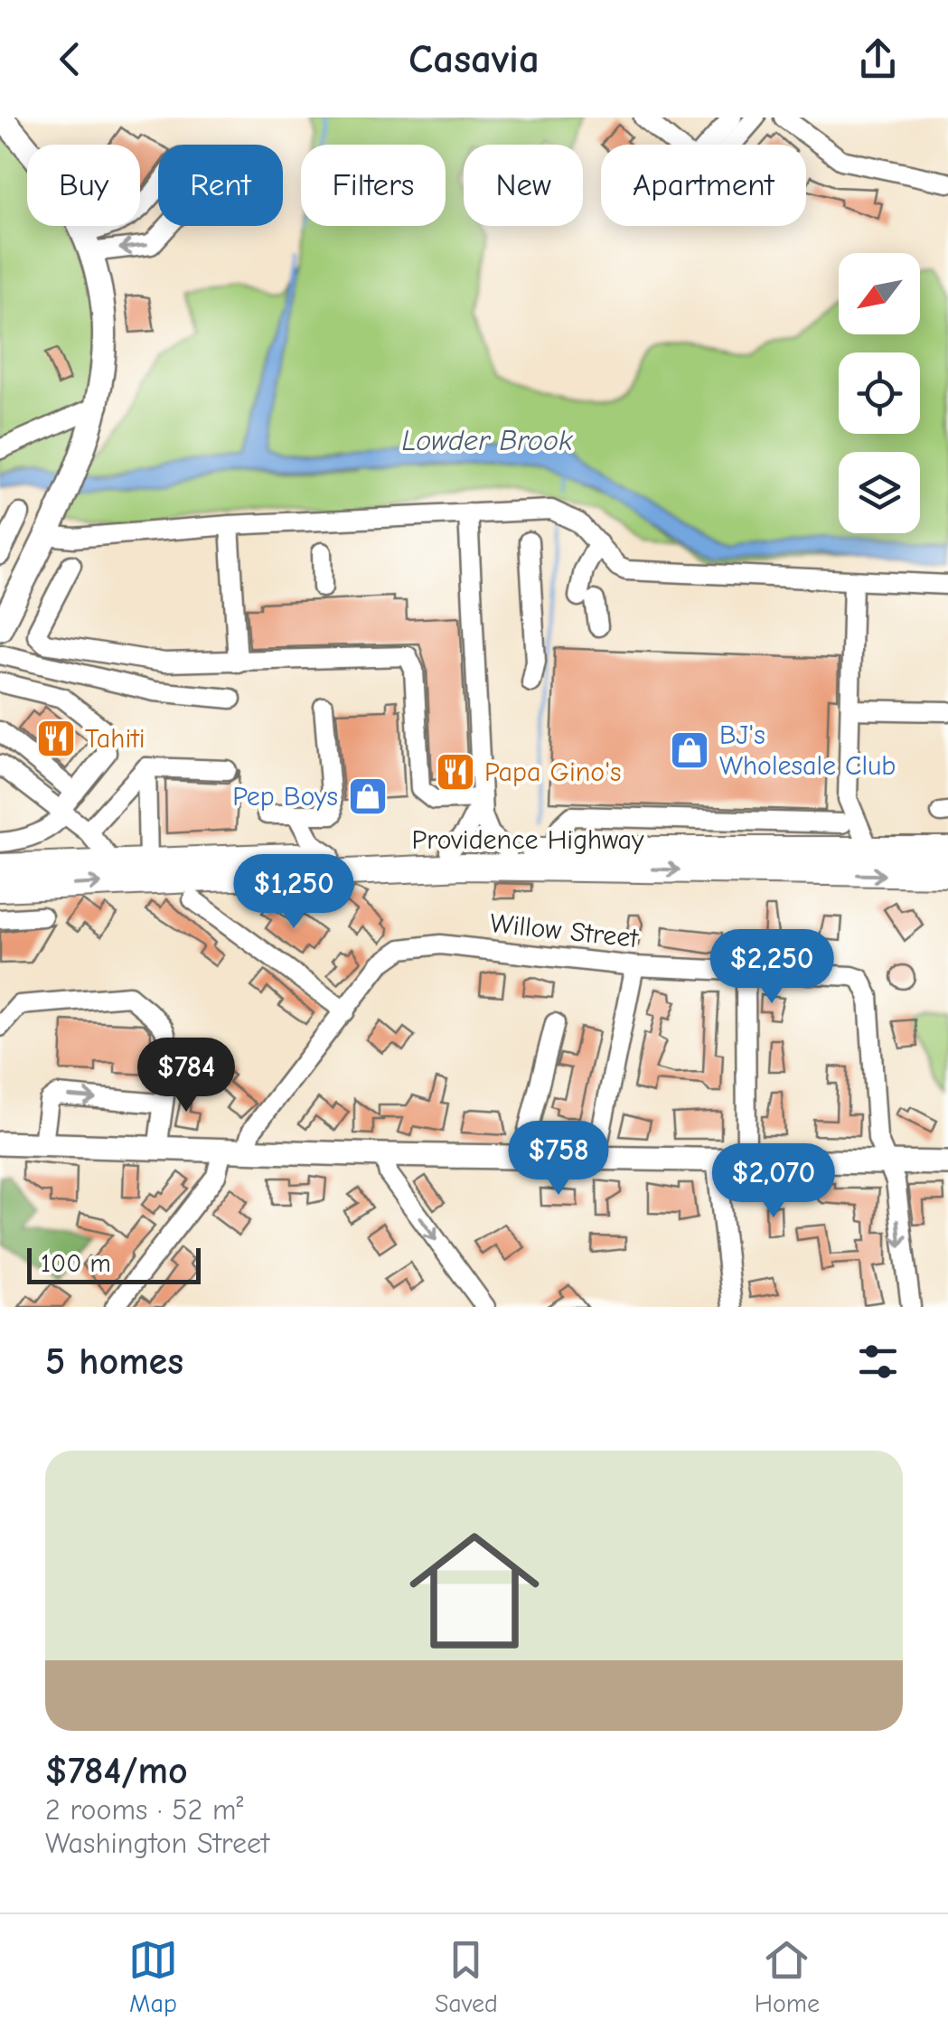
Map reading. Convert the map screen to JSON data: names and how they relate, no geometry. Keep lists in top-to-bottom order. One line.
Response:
{"streets":{"highway":["Providence Highway"],"street":["Willow Street"]},"water":["Lowder Brook"],"places":{"restaurant":["Tahiti","Papa Gino's"],"shop":["BJ's Wholesale Club","Pep Boys"]},"scale_bar":"100 m","north":"bottom left","page":{"header":"Casavia","chip":["Buy","Rent","Filters","New","Apartment"],"price":["$1,250","$2,250","$784","$758","$2,070"],"scale":"100 m","heading":"5 homes","list":[{"name":"$784/mo","note":"2 rooms · 52 m² · Washington Street"}],"tabs":["Map","Saved","Home"]}}
